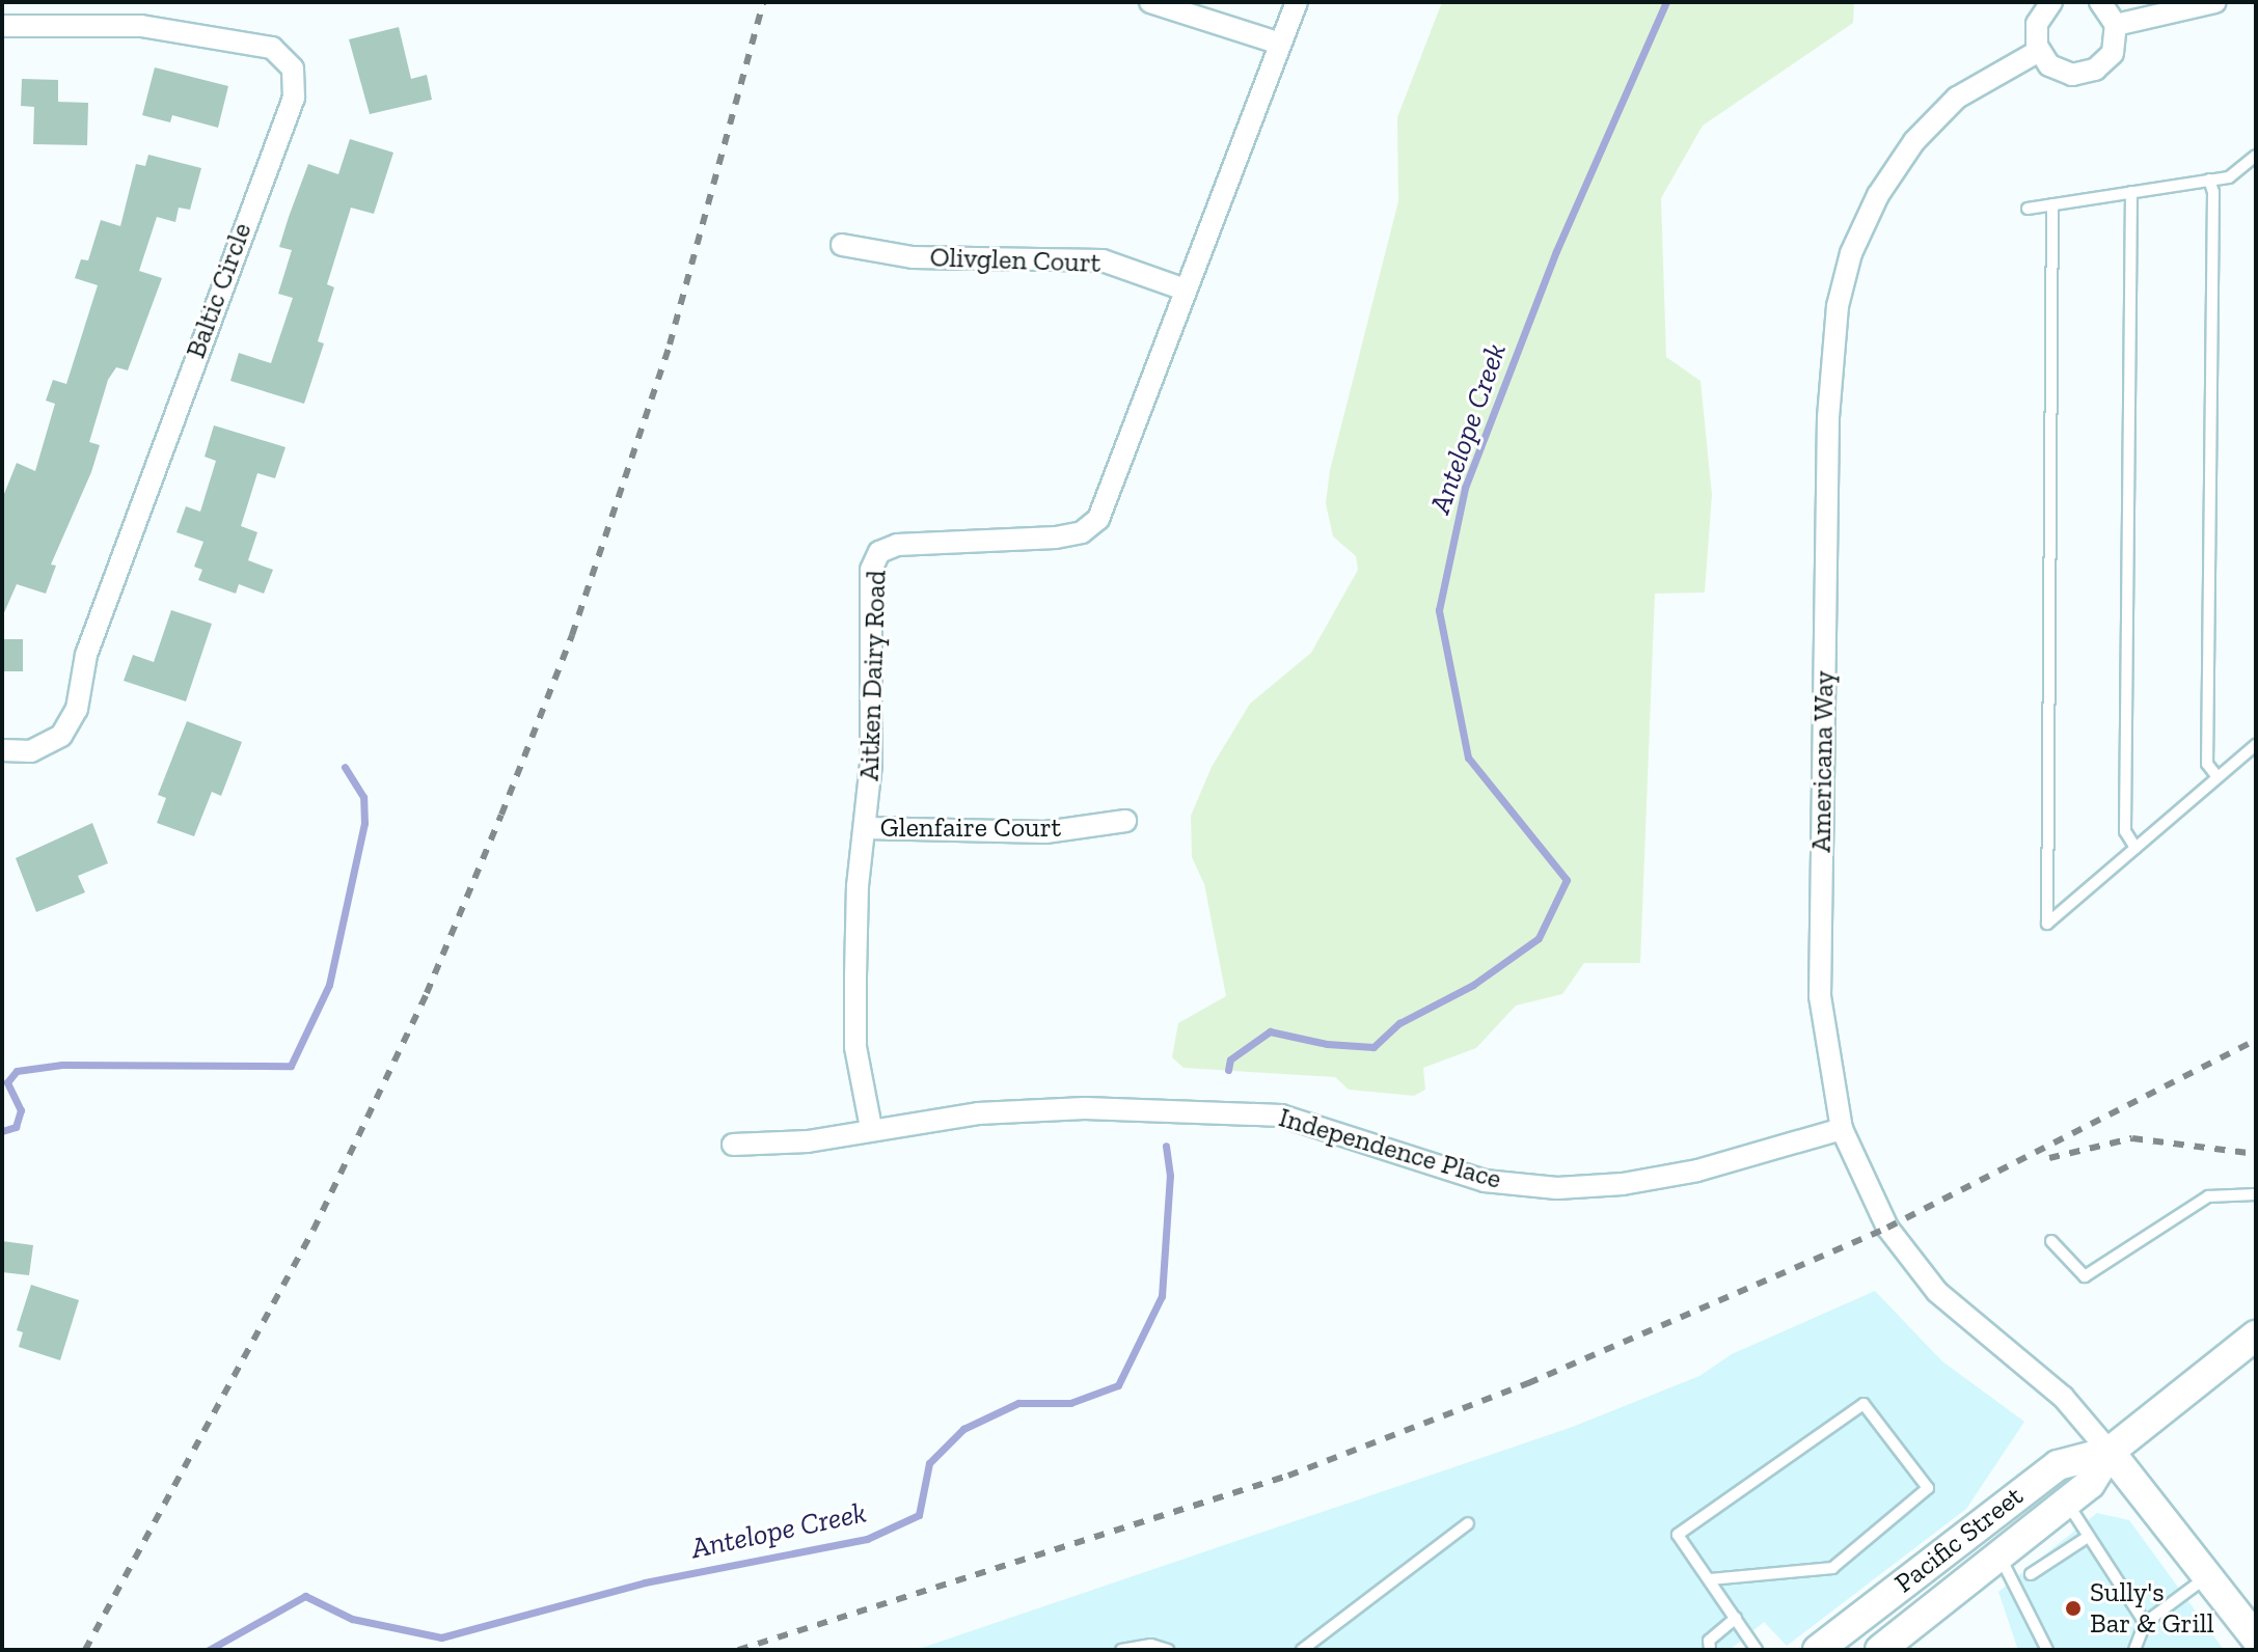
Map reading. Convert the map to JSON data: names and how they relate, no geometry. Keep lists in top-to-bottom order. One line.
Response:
{"streets":{"main road":["Pacific Street"],"street":["Olivglen Court","Baltic Circle","Aitken Dairy Road","Americana Way","Glenfaire Court","Independence Place"]},"crossings":[["Olivglen Court","Aitken Dairy Road"],["Aitken Dairy Road","Glenfaire Court"],["Aitken Dairy Road","Independence Place"],["Americana Way","Independence Place"],["Americana Way","Pacific Street"]],"water":["Antelope Creek"],"places":["Sully's Bar & Grill"]}
